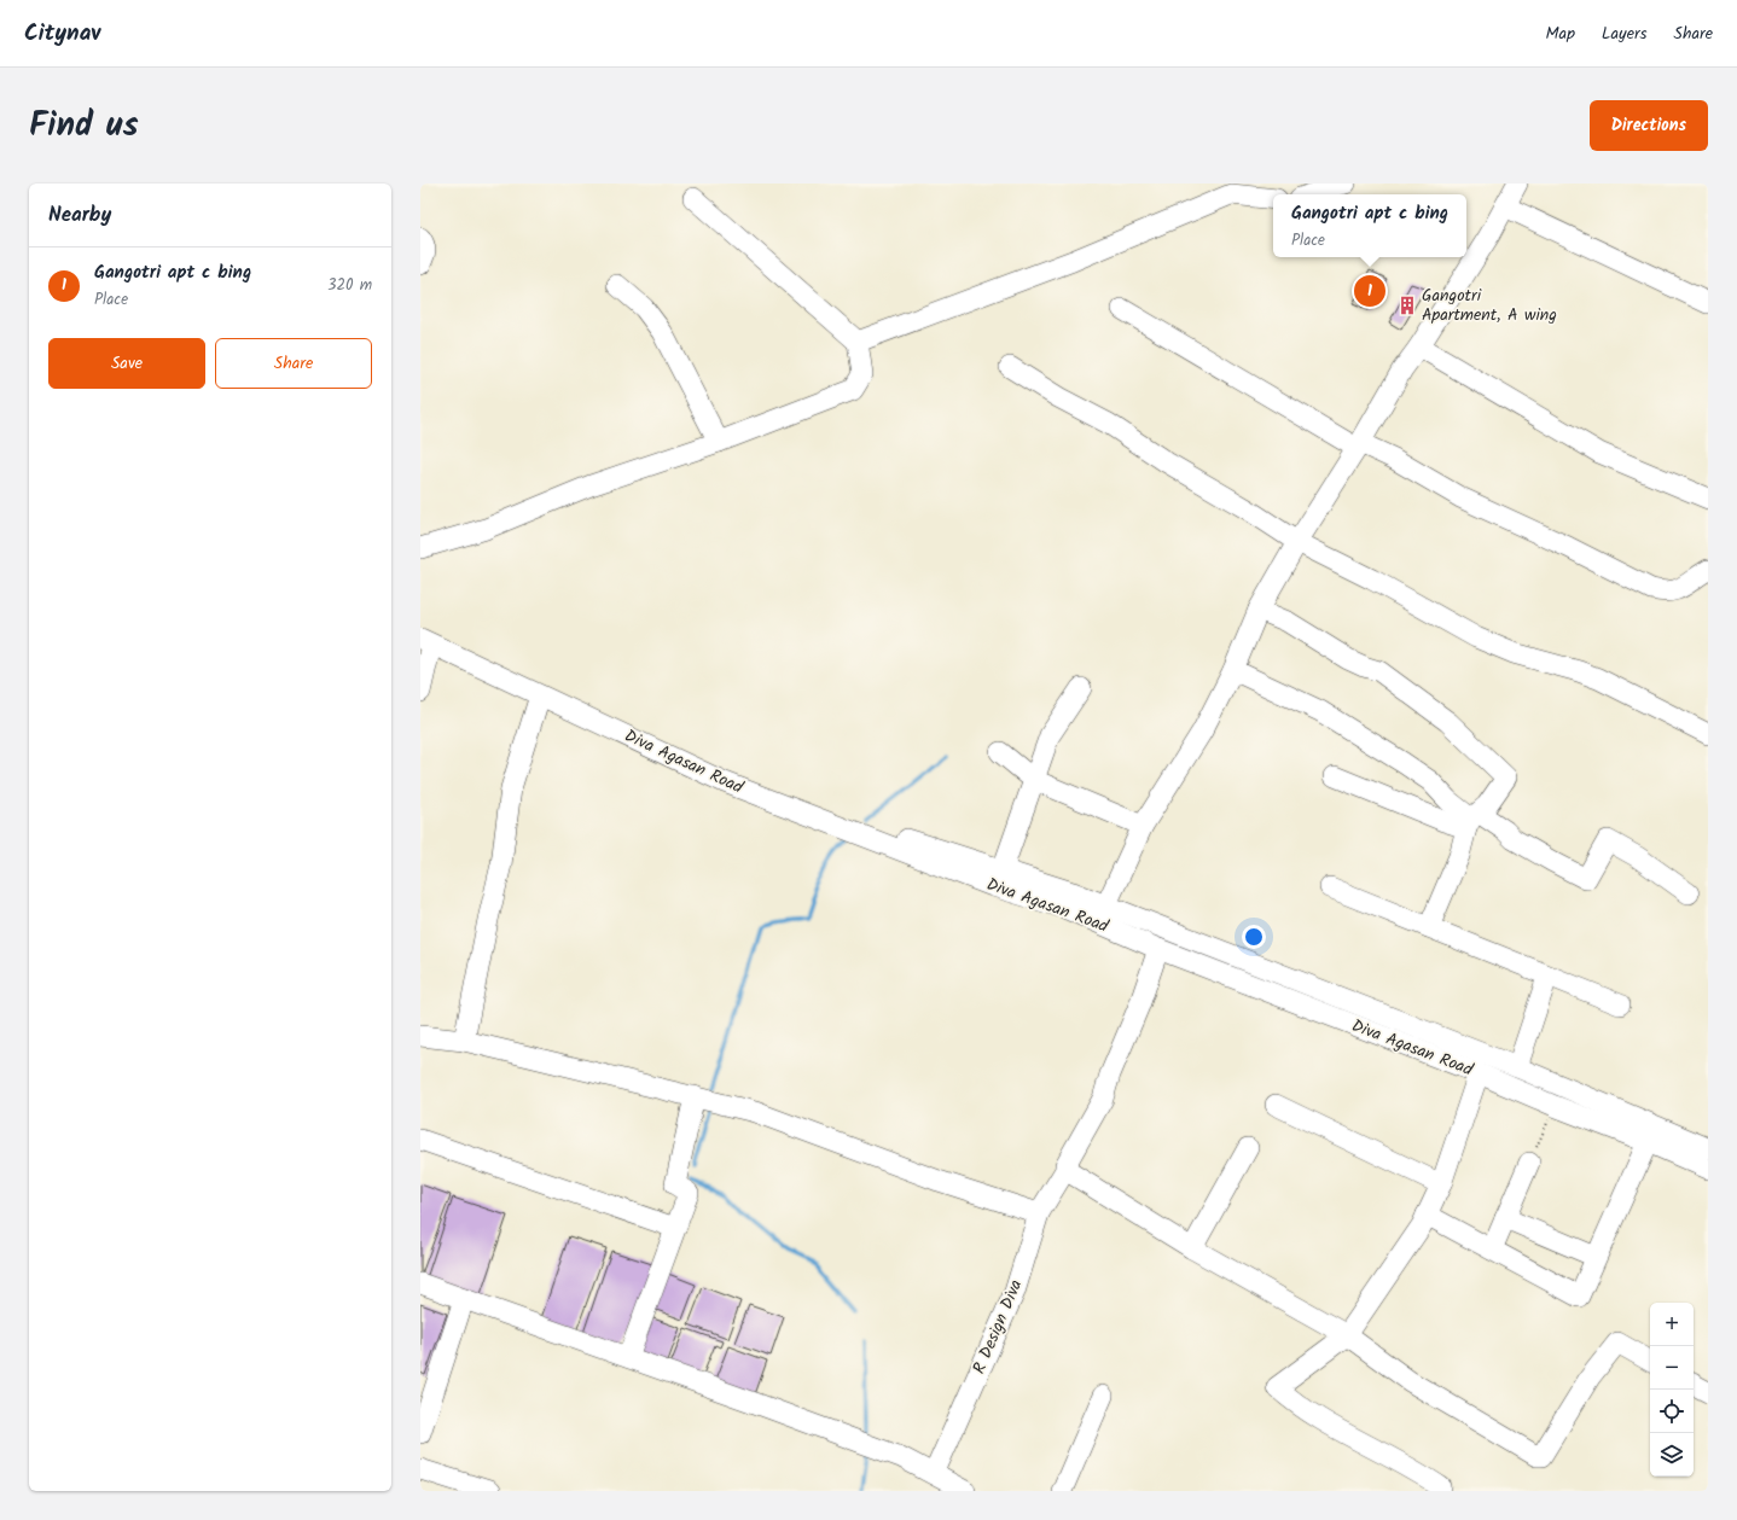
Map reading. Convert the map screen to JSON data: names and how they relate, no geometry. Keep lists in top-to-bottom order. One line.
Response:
{"streets":{"street":["Diva Agasan Road","R Design Diva"]},"crossings":[["Diva Agasan Road","R Design Diva"]],"places":{"building":["Gangotri Apartment, A wing"]},"page":{"header":"Citynav","nav":["Map","Layers","Share"],"title":"Find us","buttons":["Directions",["Save","Share"]],"heading":"Nearby","popup":["Gangotri apt c bing","Place"],"list":[{"mark":"1","name":"Gangotri apt c bing","note":"Place","value":"320 m"}],"pins":"1","map_buttons":["+","−"]}}
